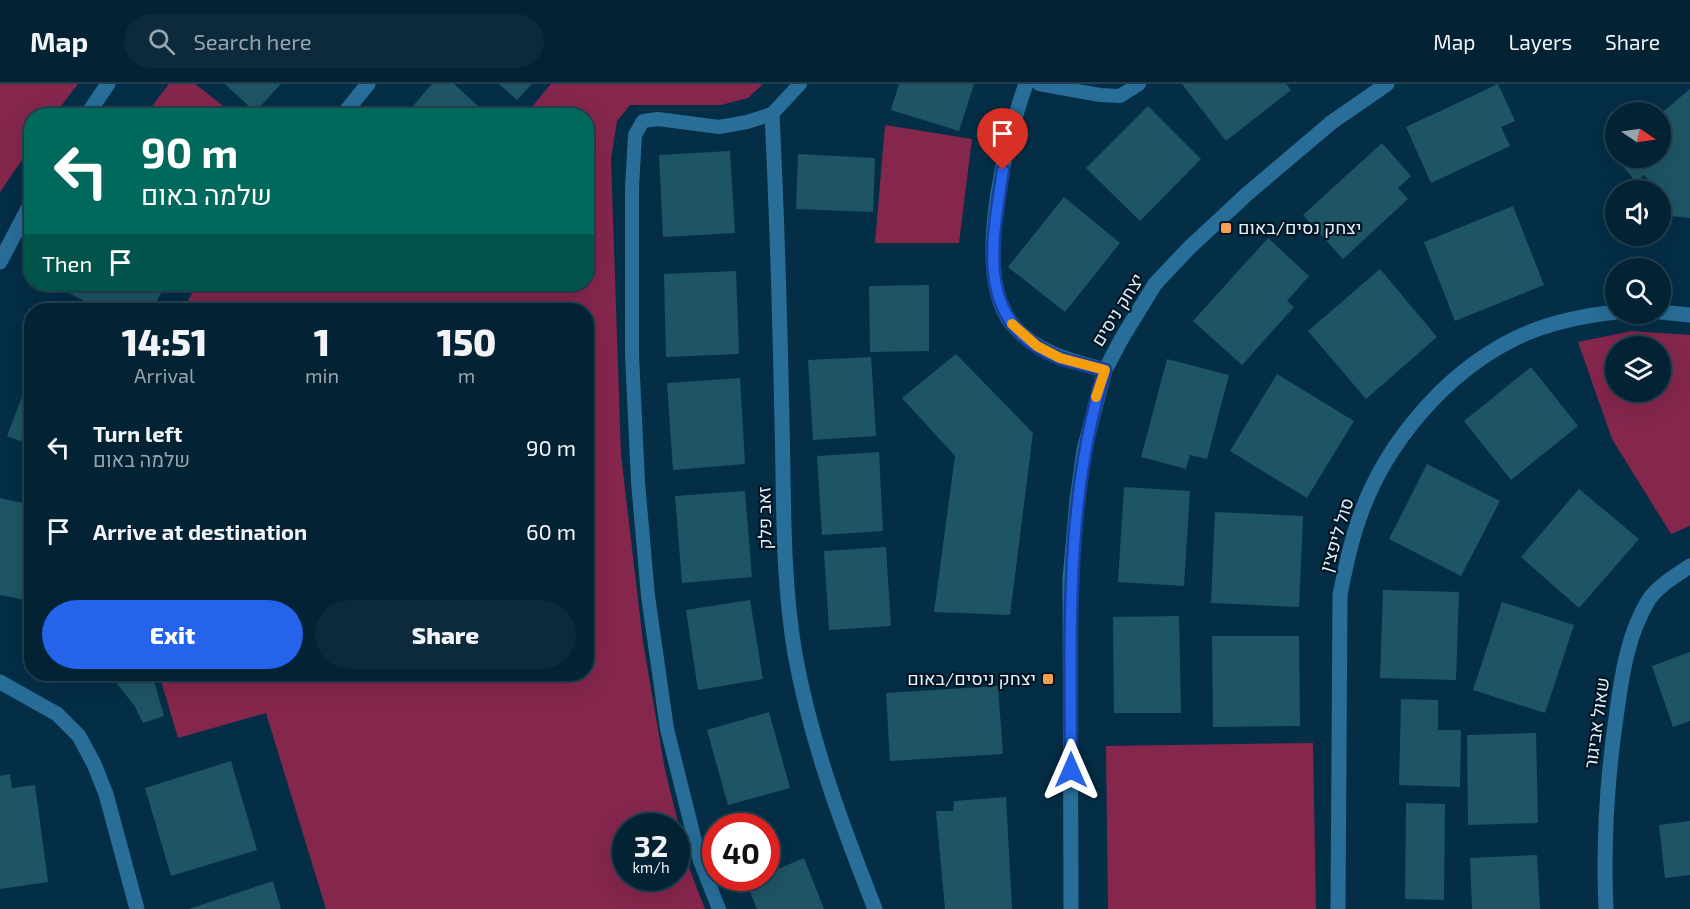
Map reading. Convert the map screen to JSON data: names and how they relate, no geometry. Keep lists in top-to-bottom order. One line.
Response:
{"streets":{"street":["יצחק ניסים","זאב פלק","סול ליפצין","שאול אביגור"]},"places":{"transit":["יצחק נסים/באום","יצחק ניסים/באום"]},"north":"right","page":{"header":"Map","search":"Search here","nav":["Map","Layers","Share"],"turn":["90 m","שלמה באום"],"then":"Then","eta":["14:51","Arrival","1","min","150","m"],"list":[{"name":"Turn left","note":"שלמה באום","value":"90 m"},{"name":"Arrive at destination","value":"60 m"}],"buttons":["Exit","Share"],"speed":"32 km/h","limit":"40"}}
